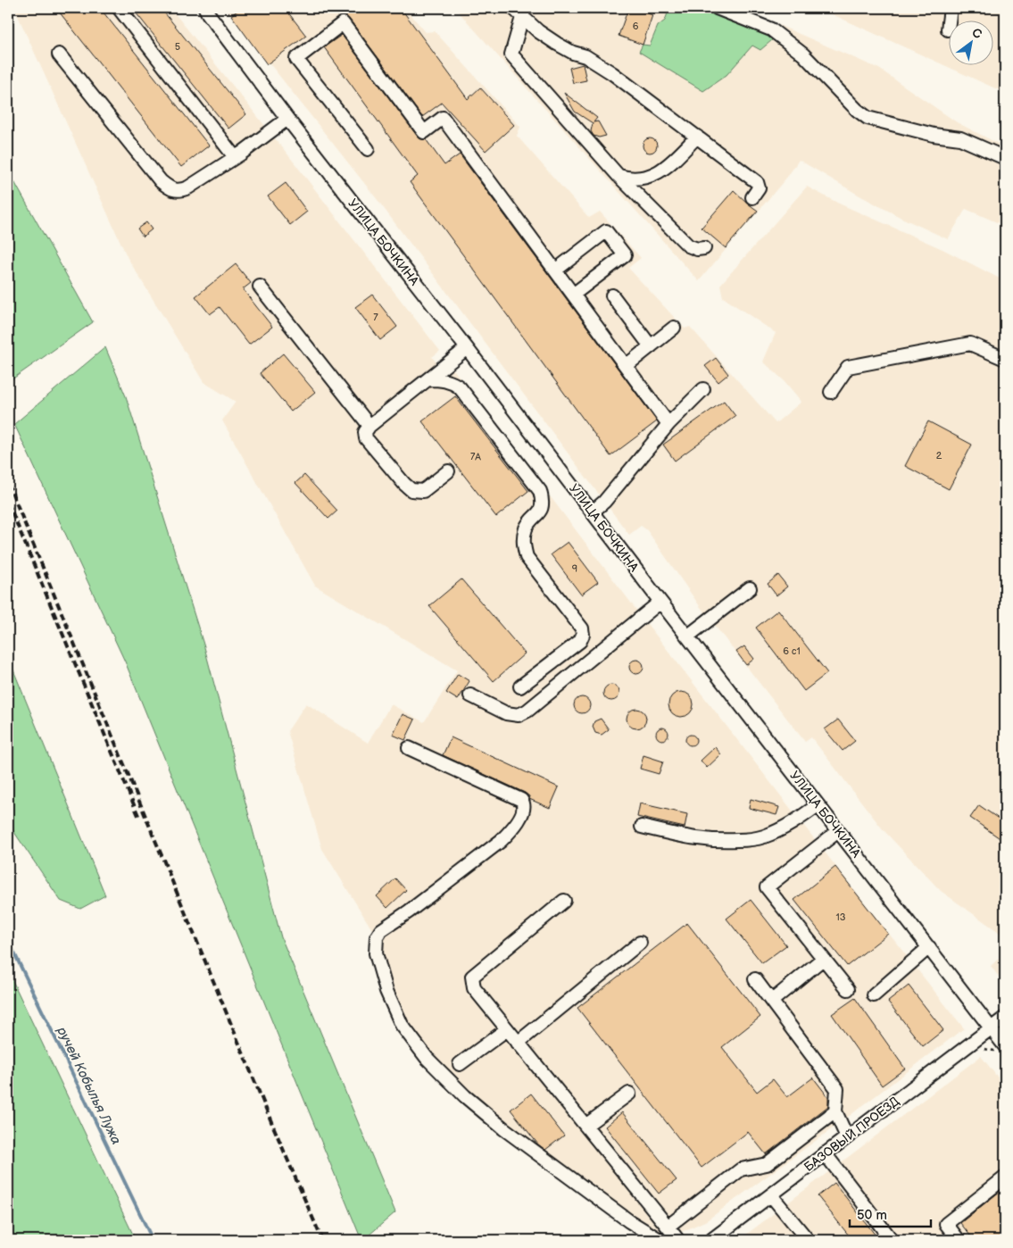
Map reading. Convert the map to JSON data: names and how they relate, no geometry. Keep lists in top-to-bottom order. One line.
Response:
{"streets":{"street":["УЛИЦА БОЧКИНА","БАЗОВЫЙ ПРОЕЗД"]},"crossings":[["УЛИЦА БОЧКИНА","БАЗОВЫЙ ПРОЕЗД"]],"water":["ручей Кобылья Лужа"],"house_numbers":["6","5","7","2","7А","9","6 с1","13"],"scale_bar":"50 m","north":"top right"}
